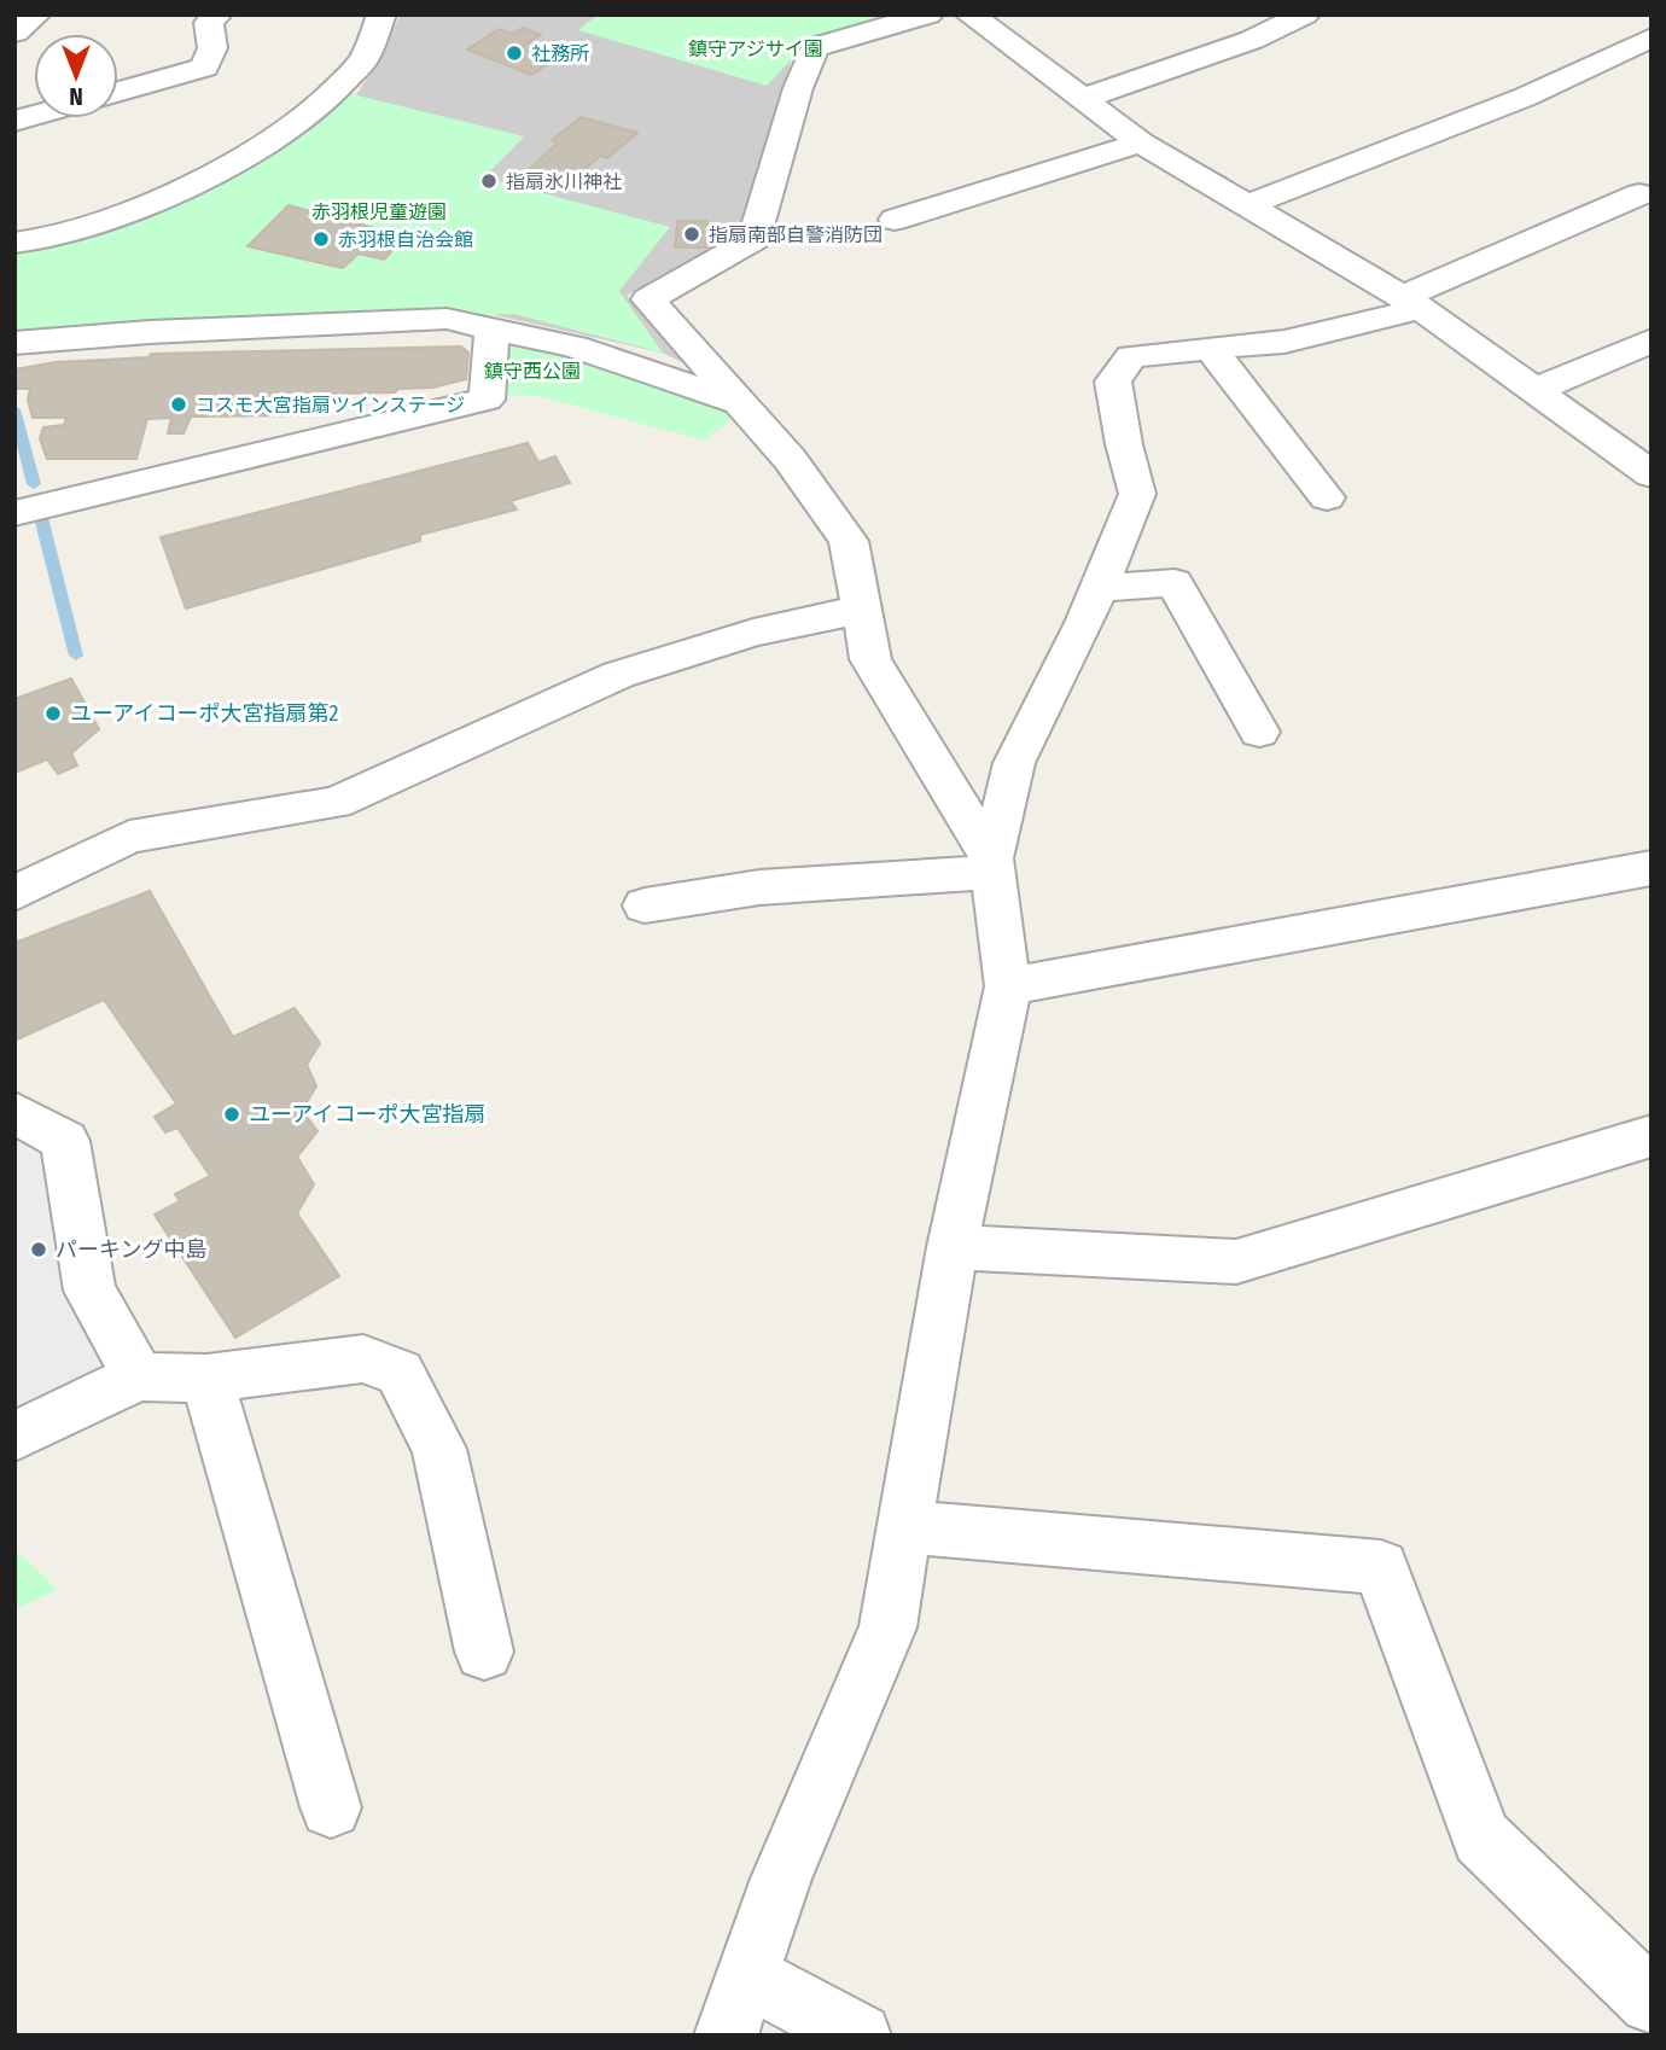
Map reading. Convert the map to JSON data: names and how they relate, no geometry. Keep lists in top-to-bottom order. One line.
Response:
{"parks":["鎮守アジサイ園","赤羽根児童遊園","鎮守西公園"],"places":["社務所","指扇氷川神社","指扇南部自警消防団","赤羽根自治会館","コスモ大宮指扇ツインステージ","ユーアイコーポ大宮指扇第2","ユーアイコーポ大宮指扇","パーキング中島"],"north":"bottom"}
